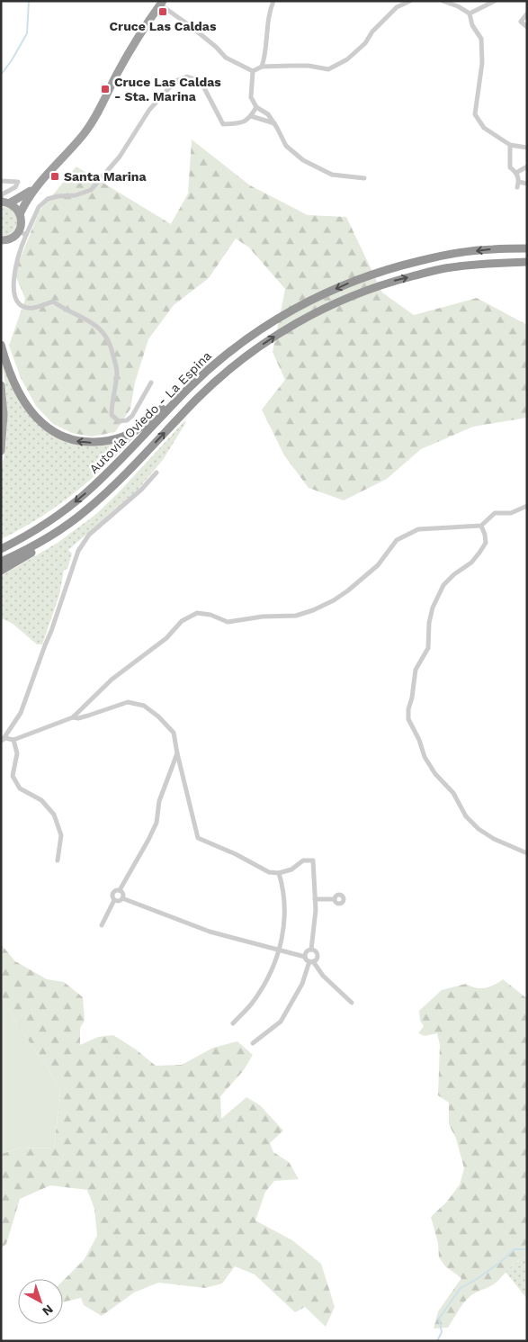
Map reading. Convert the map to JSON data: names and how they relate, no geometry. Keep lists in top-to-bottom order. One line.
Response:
{"streets":{"highway":["Autovía Oviedo - La Espina"]},"places":{"transit":["Cruce Las Caldas","Cruce Las Caldas - Sta. Marina","Santa Marina"]},"north":"bottom right"}
